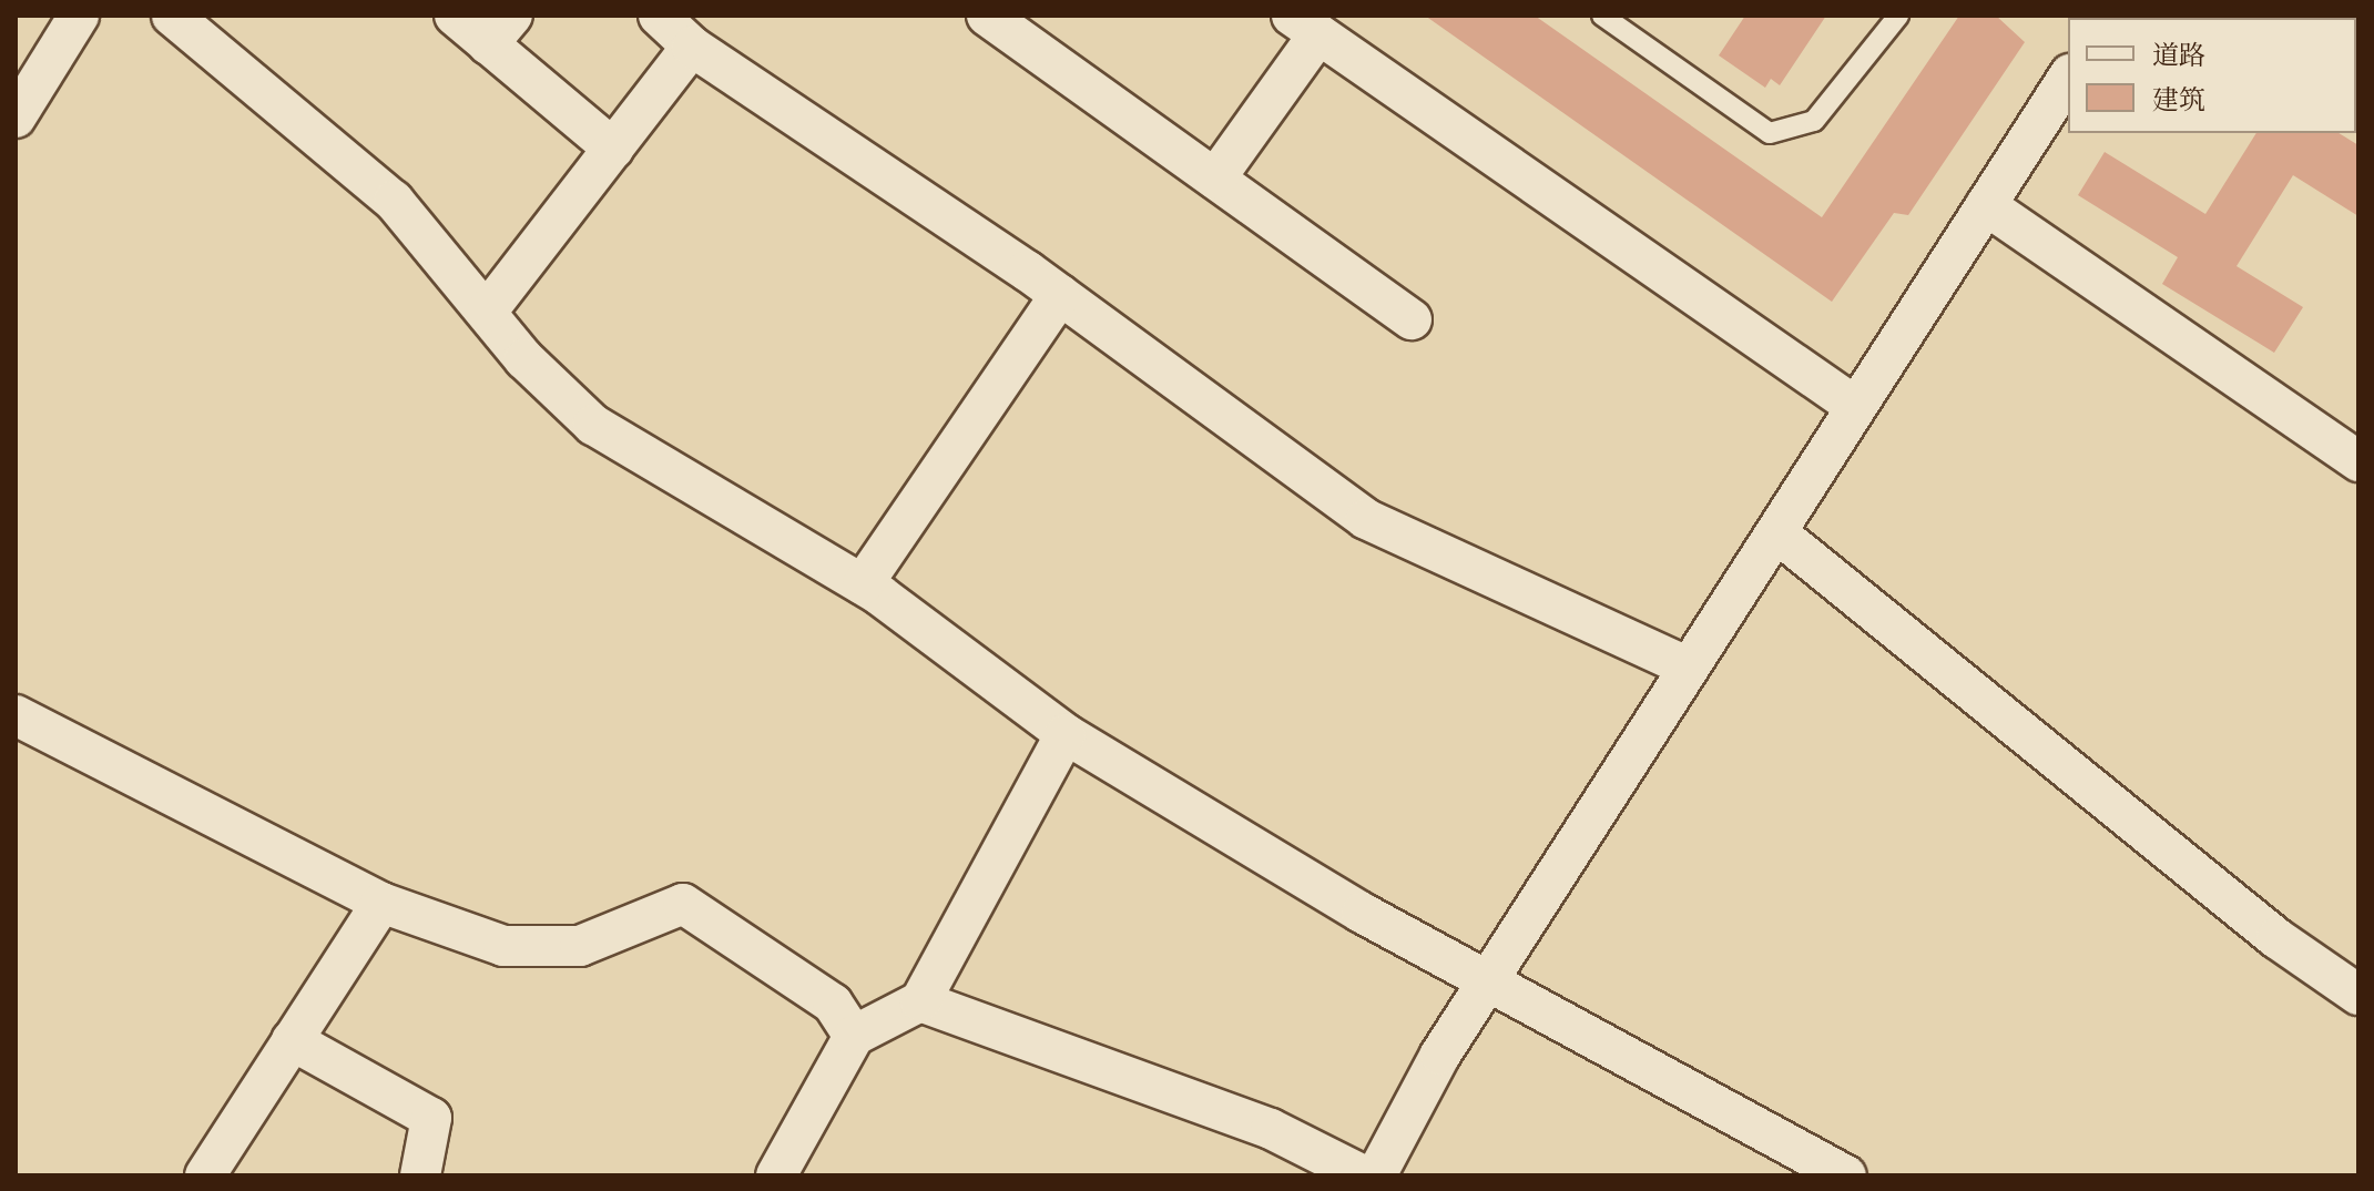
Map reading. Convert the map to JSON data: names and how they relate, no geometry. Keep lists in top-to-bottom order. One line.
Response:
{"legend":["道路","建筑"]}
